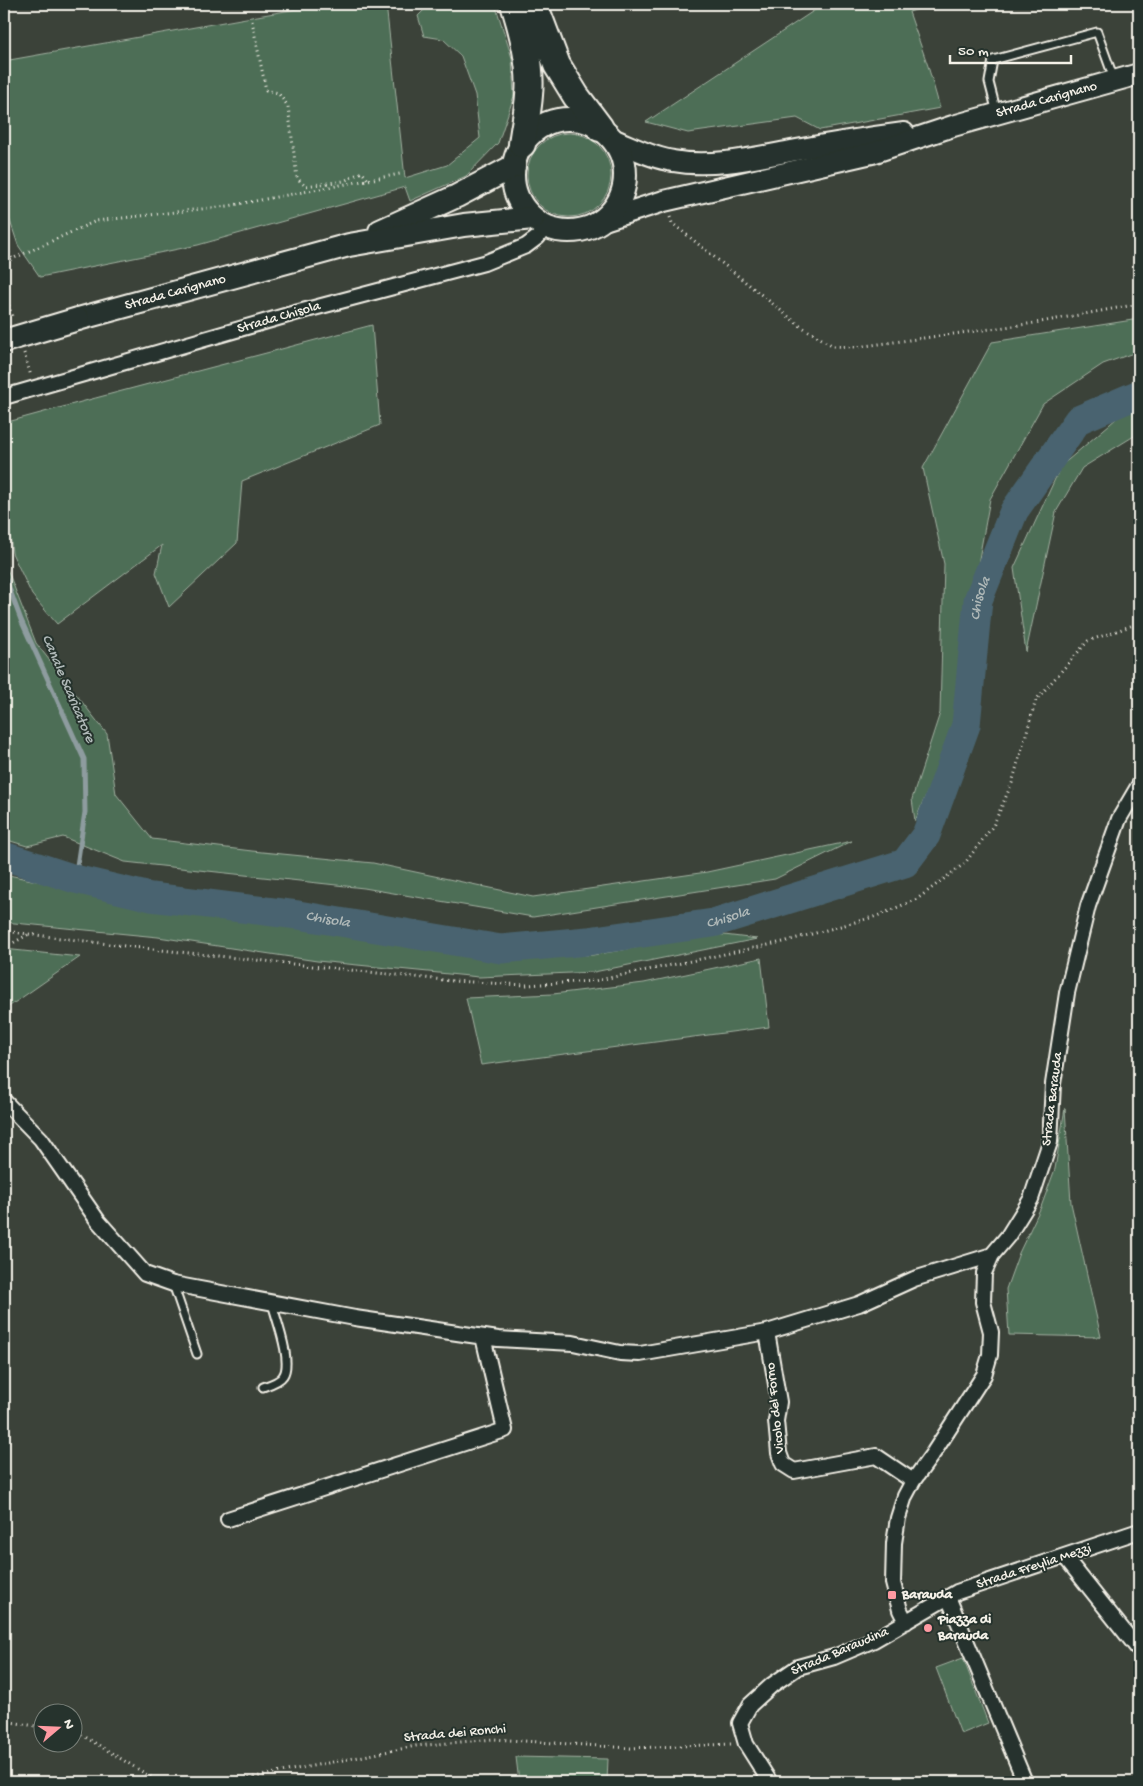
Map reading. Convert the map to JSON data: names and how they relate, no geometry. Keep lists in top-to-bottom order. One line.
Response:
{"streets":{"main road":["Strada Carignano"],"street":["Strada Chisola","Strada Barauda","Vicolo del Forno","Strada Freylia Mezzi","Strada Baraudina"],"path":["Strada dei Ronchi"]},"crossings":[["Strada Barauda","Vicolo del Forno"],["Strada Barauda","Strada Freylia Mezzi"],["Strada Barauda","Strada Baraudina"],["Strada Freylia Mezzi","Strada Baraudina"],["Strada Baraudina","Strada dei Ronchi"]],"water":["Chisola","Canale Scaricatore"],"places":{"transit":["Barauda"],"other":["Piazza di Barauda"]},"scale_bar":"50 m","north":"right"}
